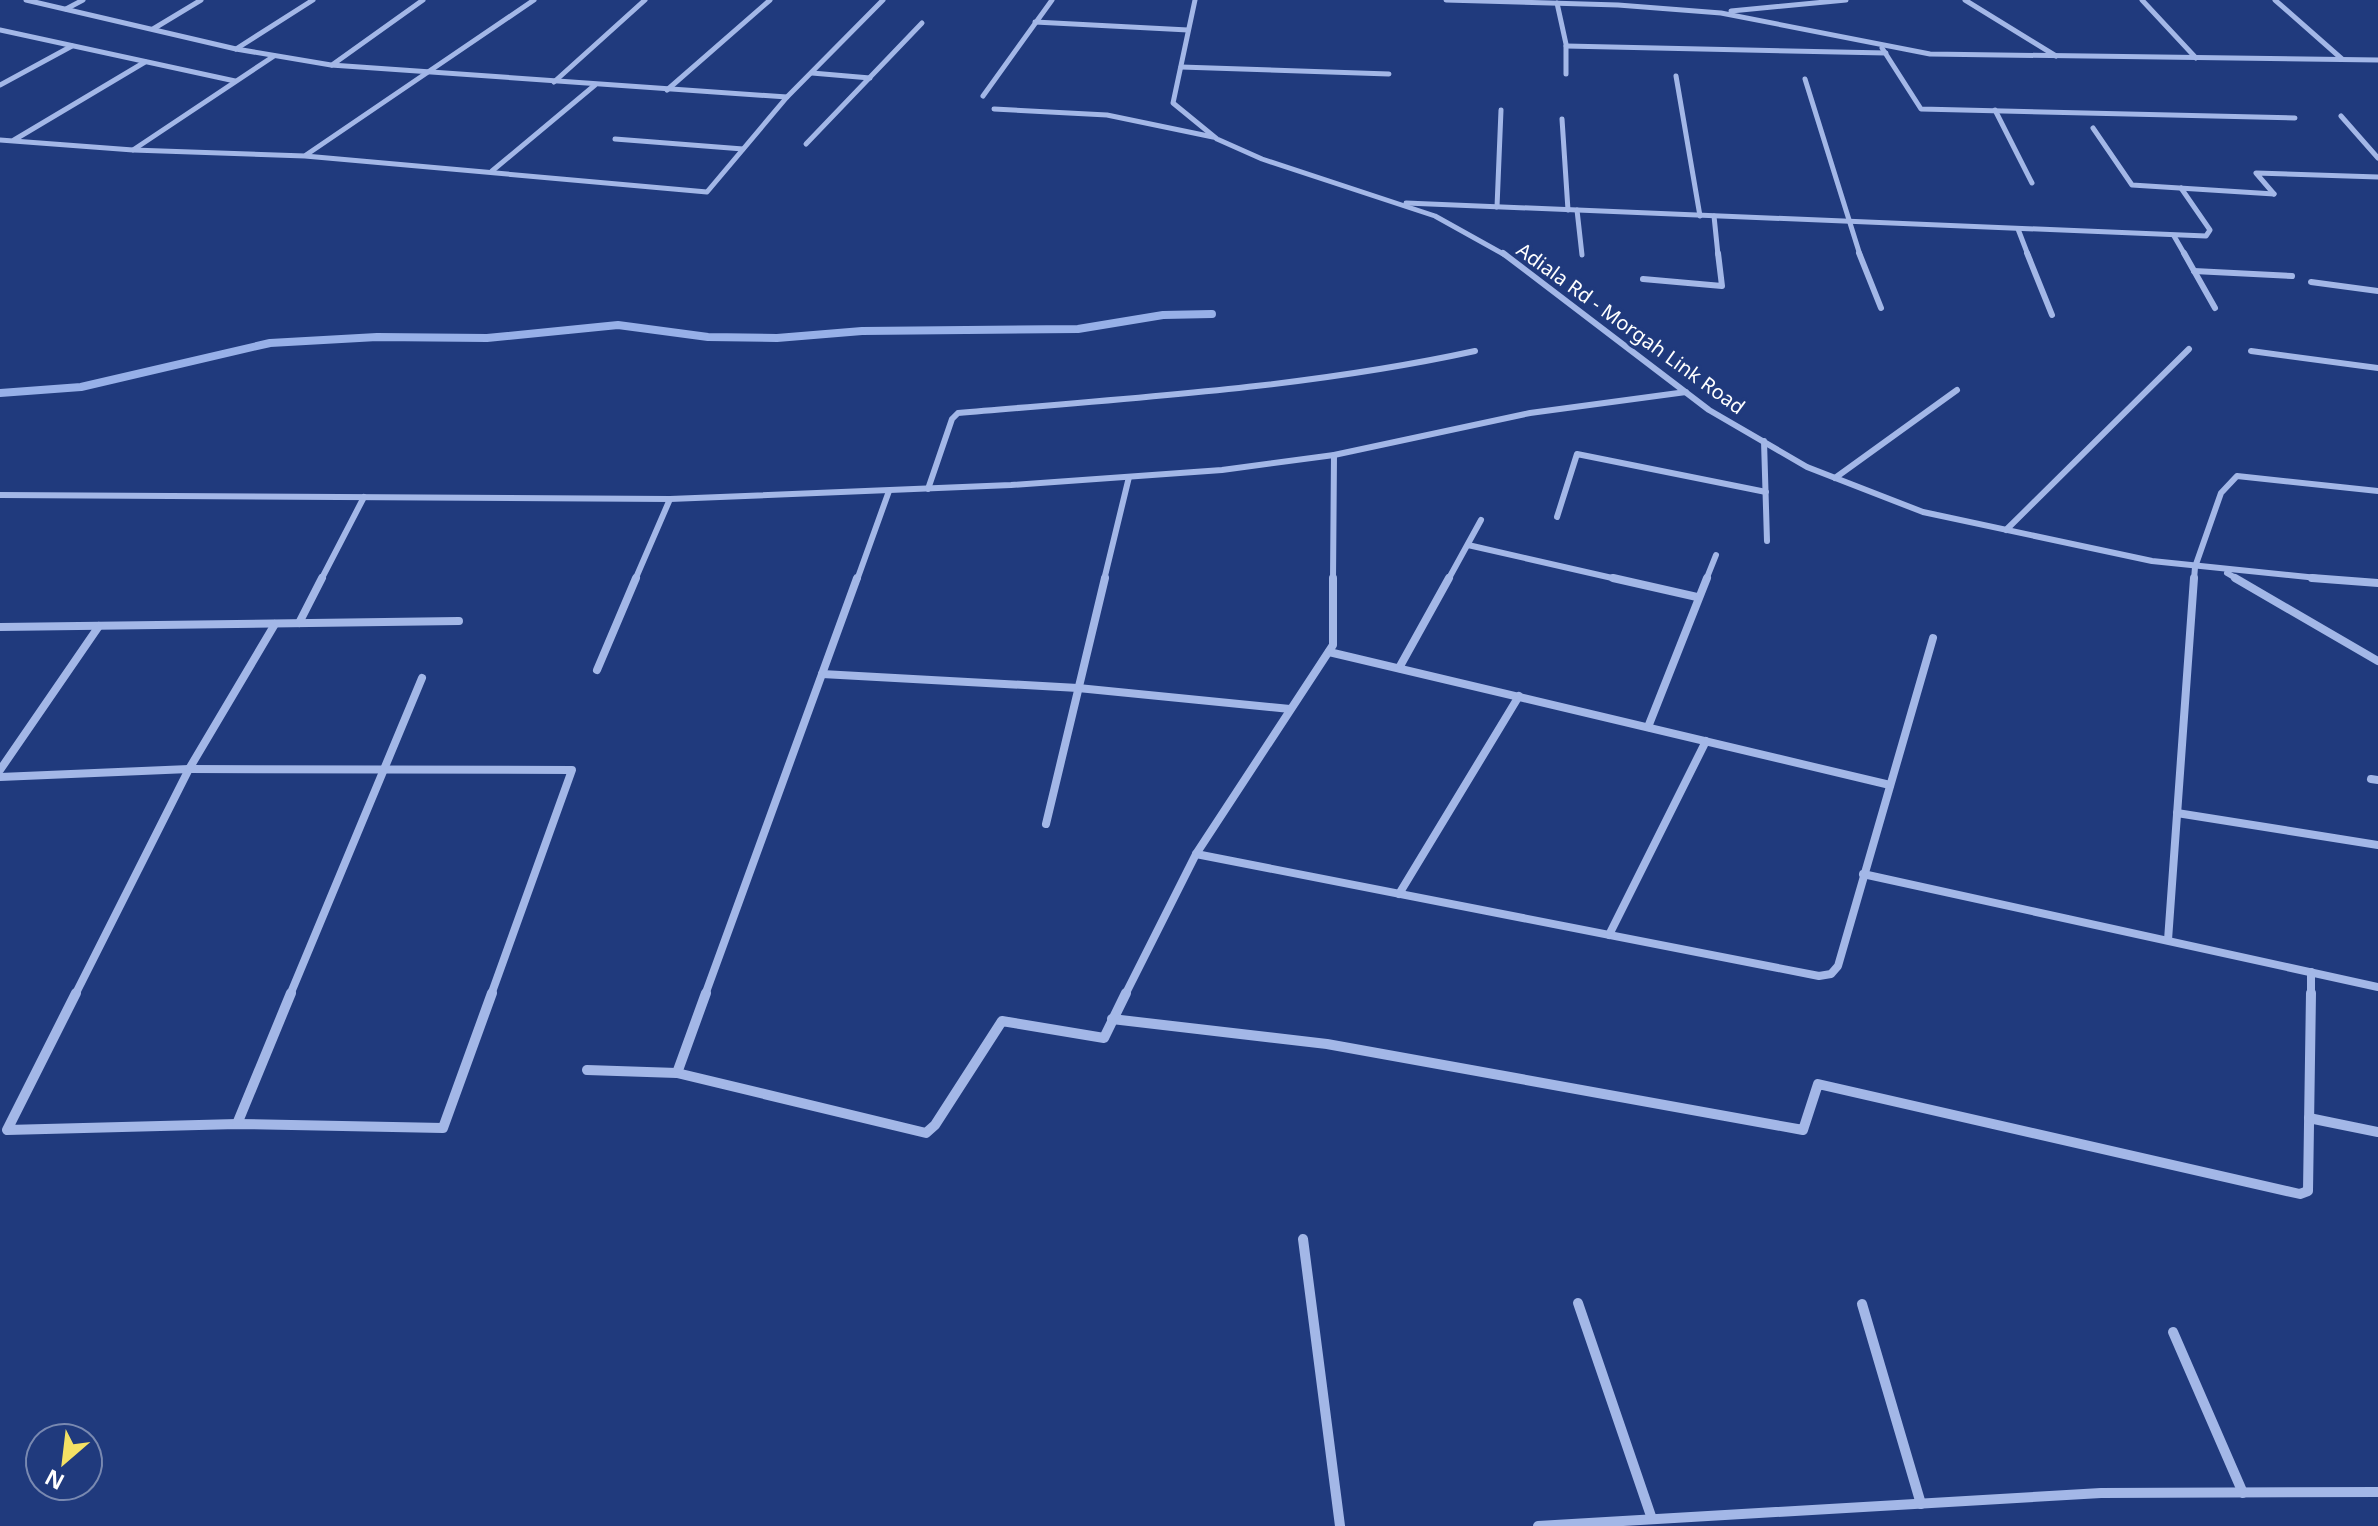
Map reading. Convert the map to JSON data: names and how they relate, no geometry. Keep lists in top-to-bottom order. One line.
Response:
{"streets":{"street":["Adiala Rd - Morgah Link Road"]},"north":"bottom left"}
